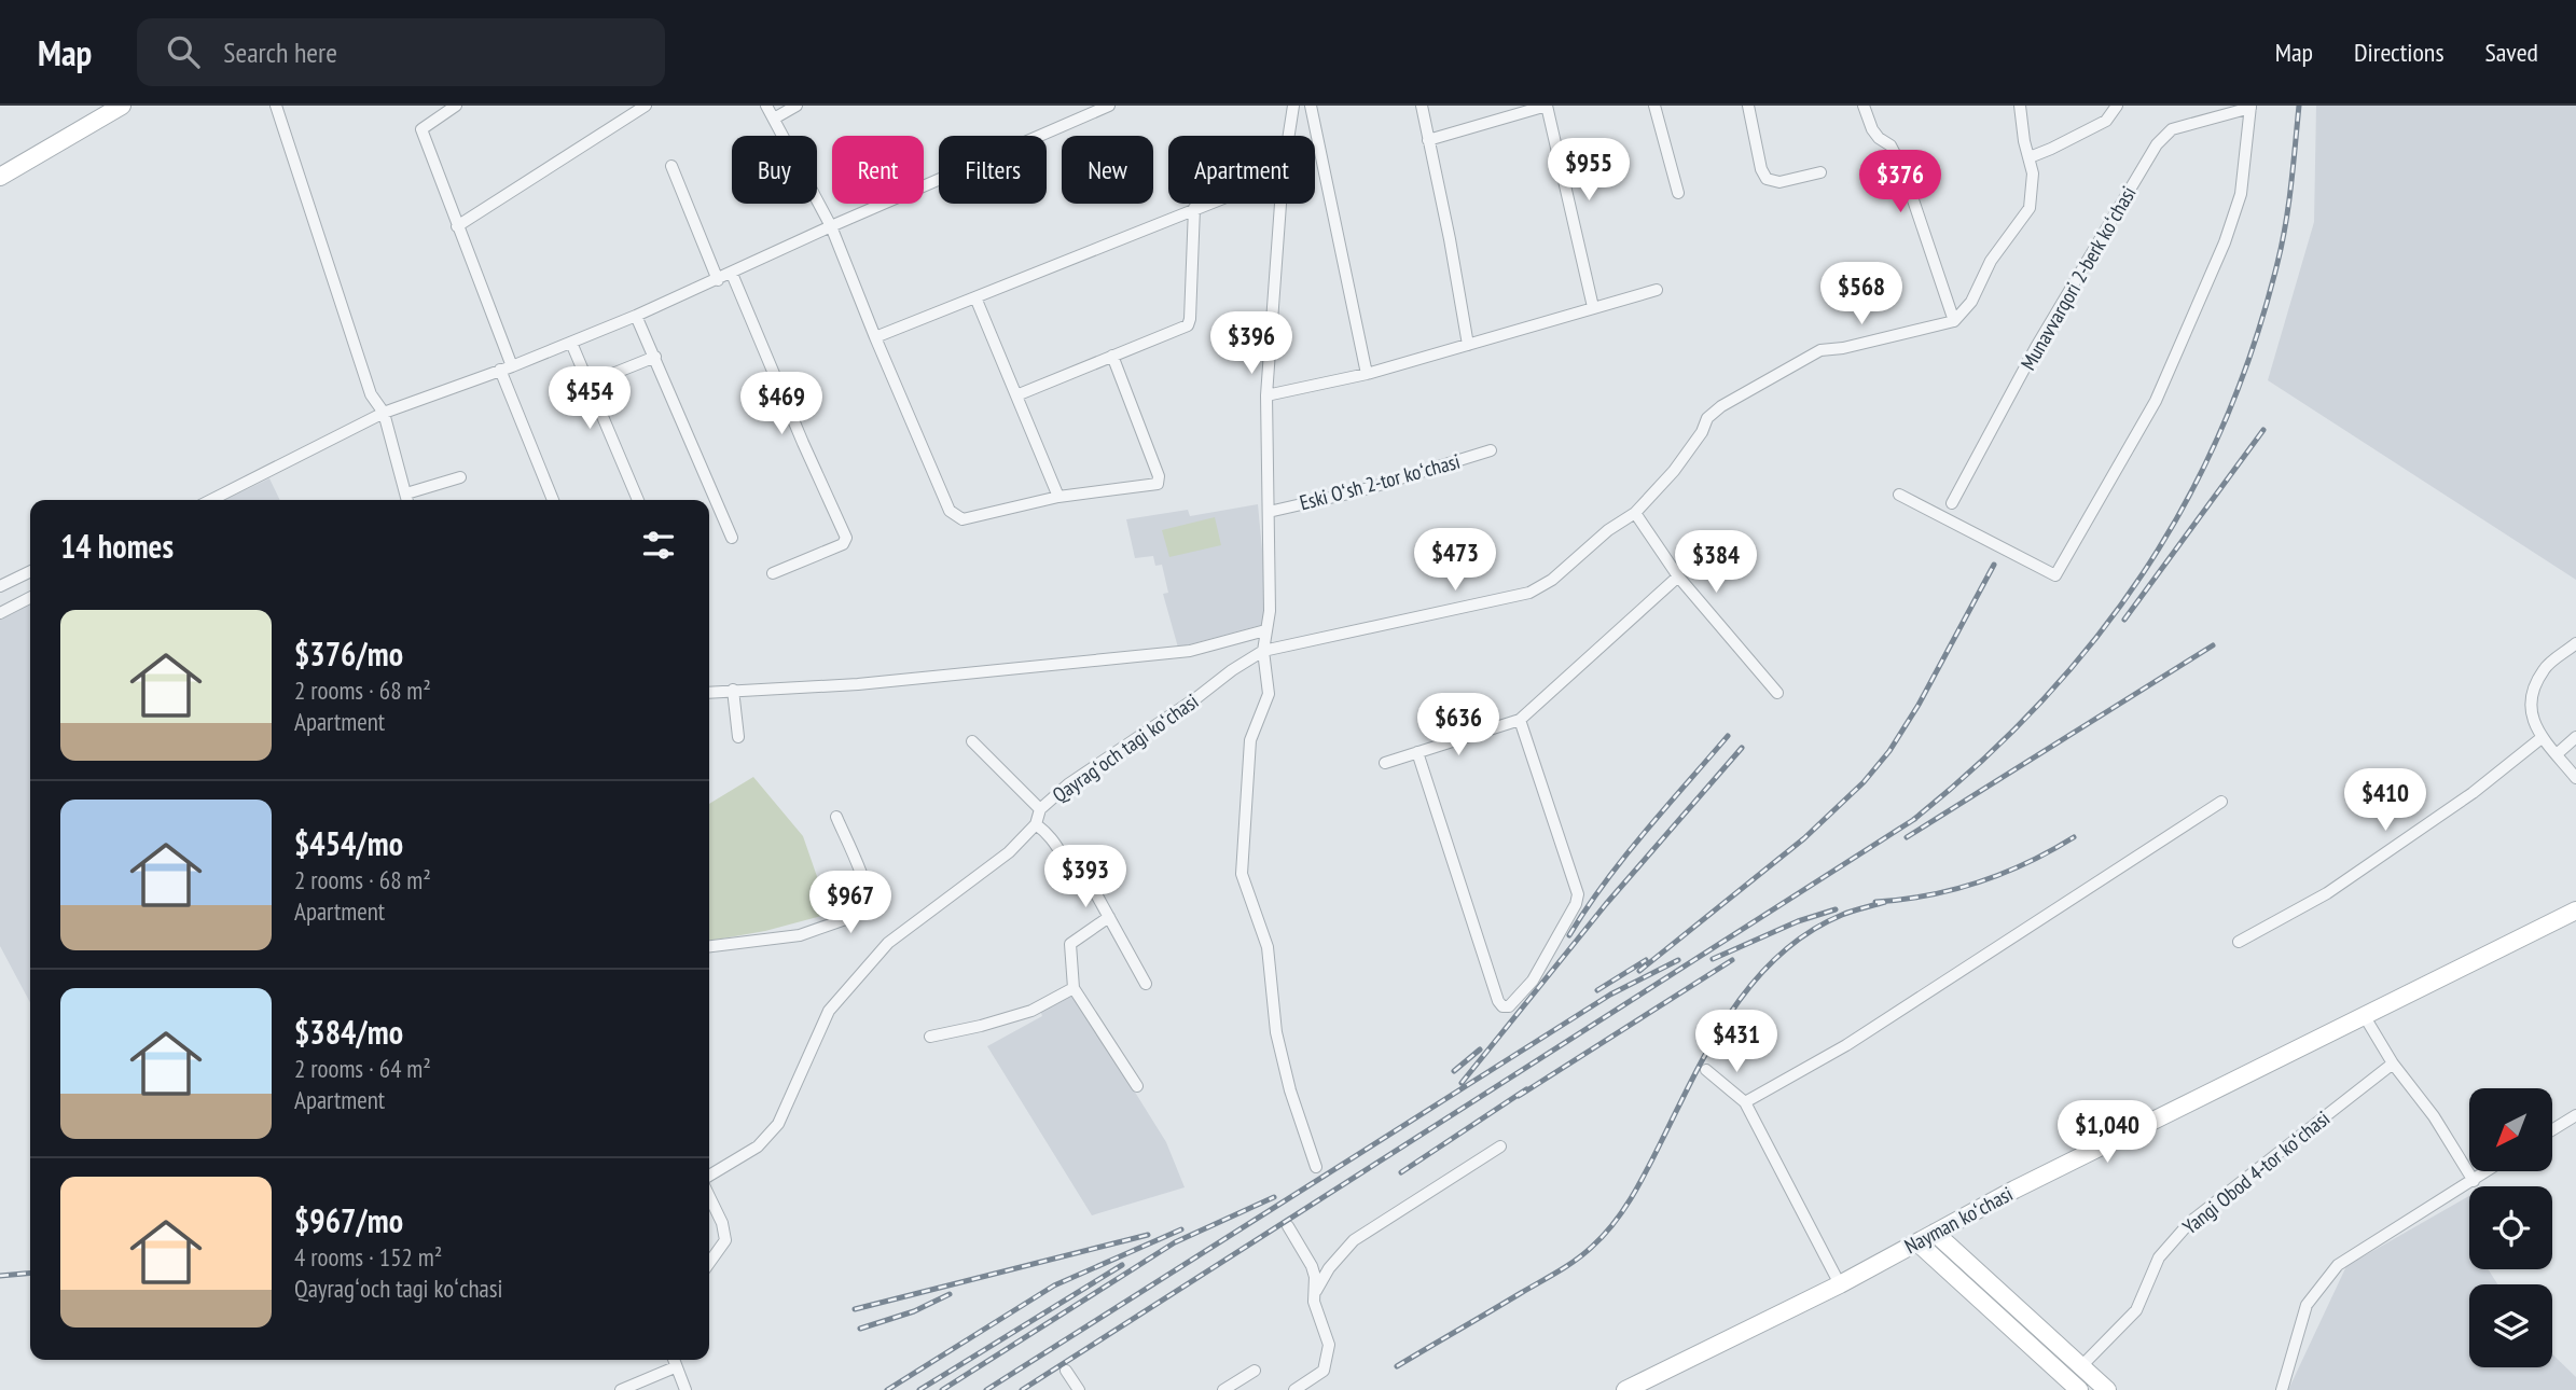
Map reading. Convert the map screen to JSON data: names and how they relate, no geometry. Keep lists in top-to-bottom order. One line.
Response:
{"streets":{"main road":["Nayman koʻchasi"],"street":["Munavvarqori 2-berk koʻchasi","Eski Oʻsh 2-tor koʻchasi","Qayragʻoch tagi koʻchasi","Yangi Obod 4-tor koʻchasi"]},"north":"bottom left","page":{"header":"Map","search":"Search here","nav":["Map","Directions","Saved"],"chip":["Buy","Rent","Filters","New","Apartment"],"price":["$955","$376","$568","$396","$454","$469","$473","$384","$636","$410","$393","$967","$431","$1,040"],"heading":"14 homes","list":[{"name":"$376/mo","note":"2 rooms · 68 m² · Apartment"},{"name":"$454/mo","note":"2 rooms · 68 m² · Apartment"},{"name":"$384/mo","note":"2 rooms · 64 m² · Apartment"},{"name":"$967/mo","note":"4 rooms · 152 m² · Qayragʻoch tagi koʻchasi"}]}}
